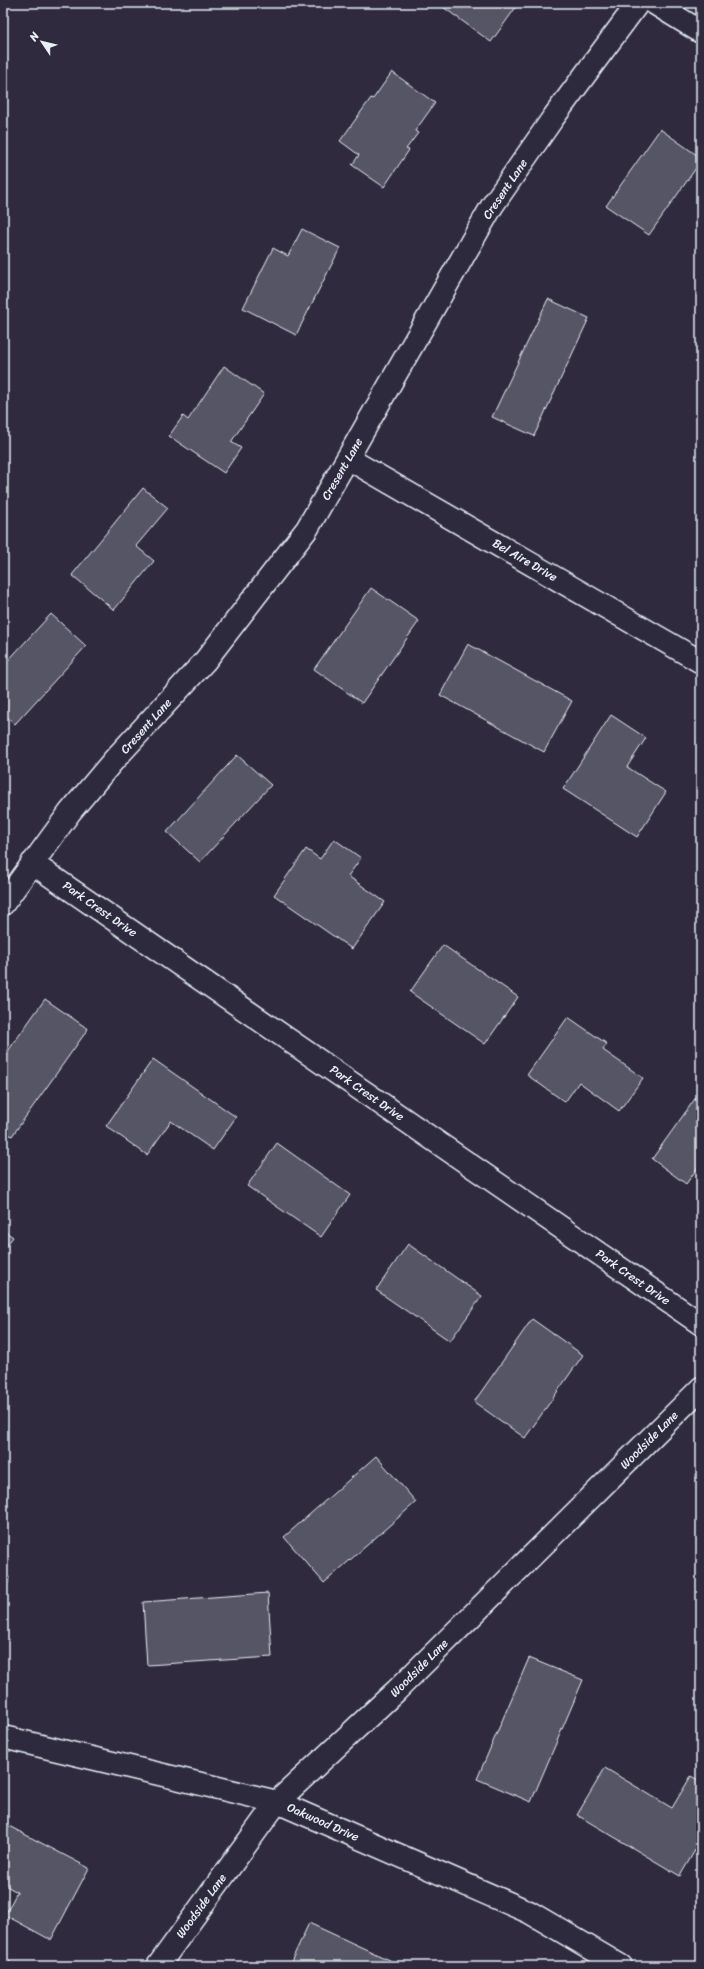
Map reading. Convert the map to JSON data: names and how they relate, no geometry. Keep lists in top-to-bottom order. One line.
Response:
{"streets":{"street":["Cresent Lane","Bel Aire Drive","Park Crest Drive","Woodside Lane","Oakwood Drive"]},"crossings":[["Cresent Lane","Bel Aire Drive"],["Cresent Lane","Park Crest Drive"],["Woodside Lane","Oakwood Drive"]],"north":"top left"}
